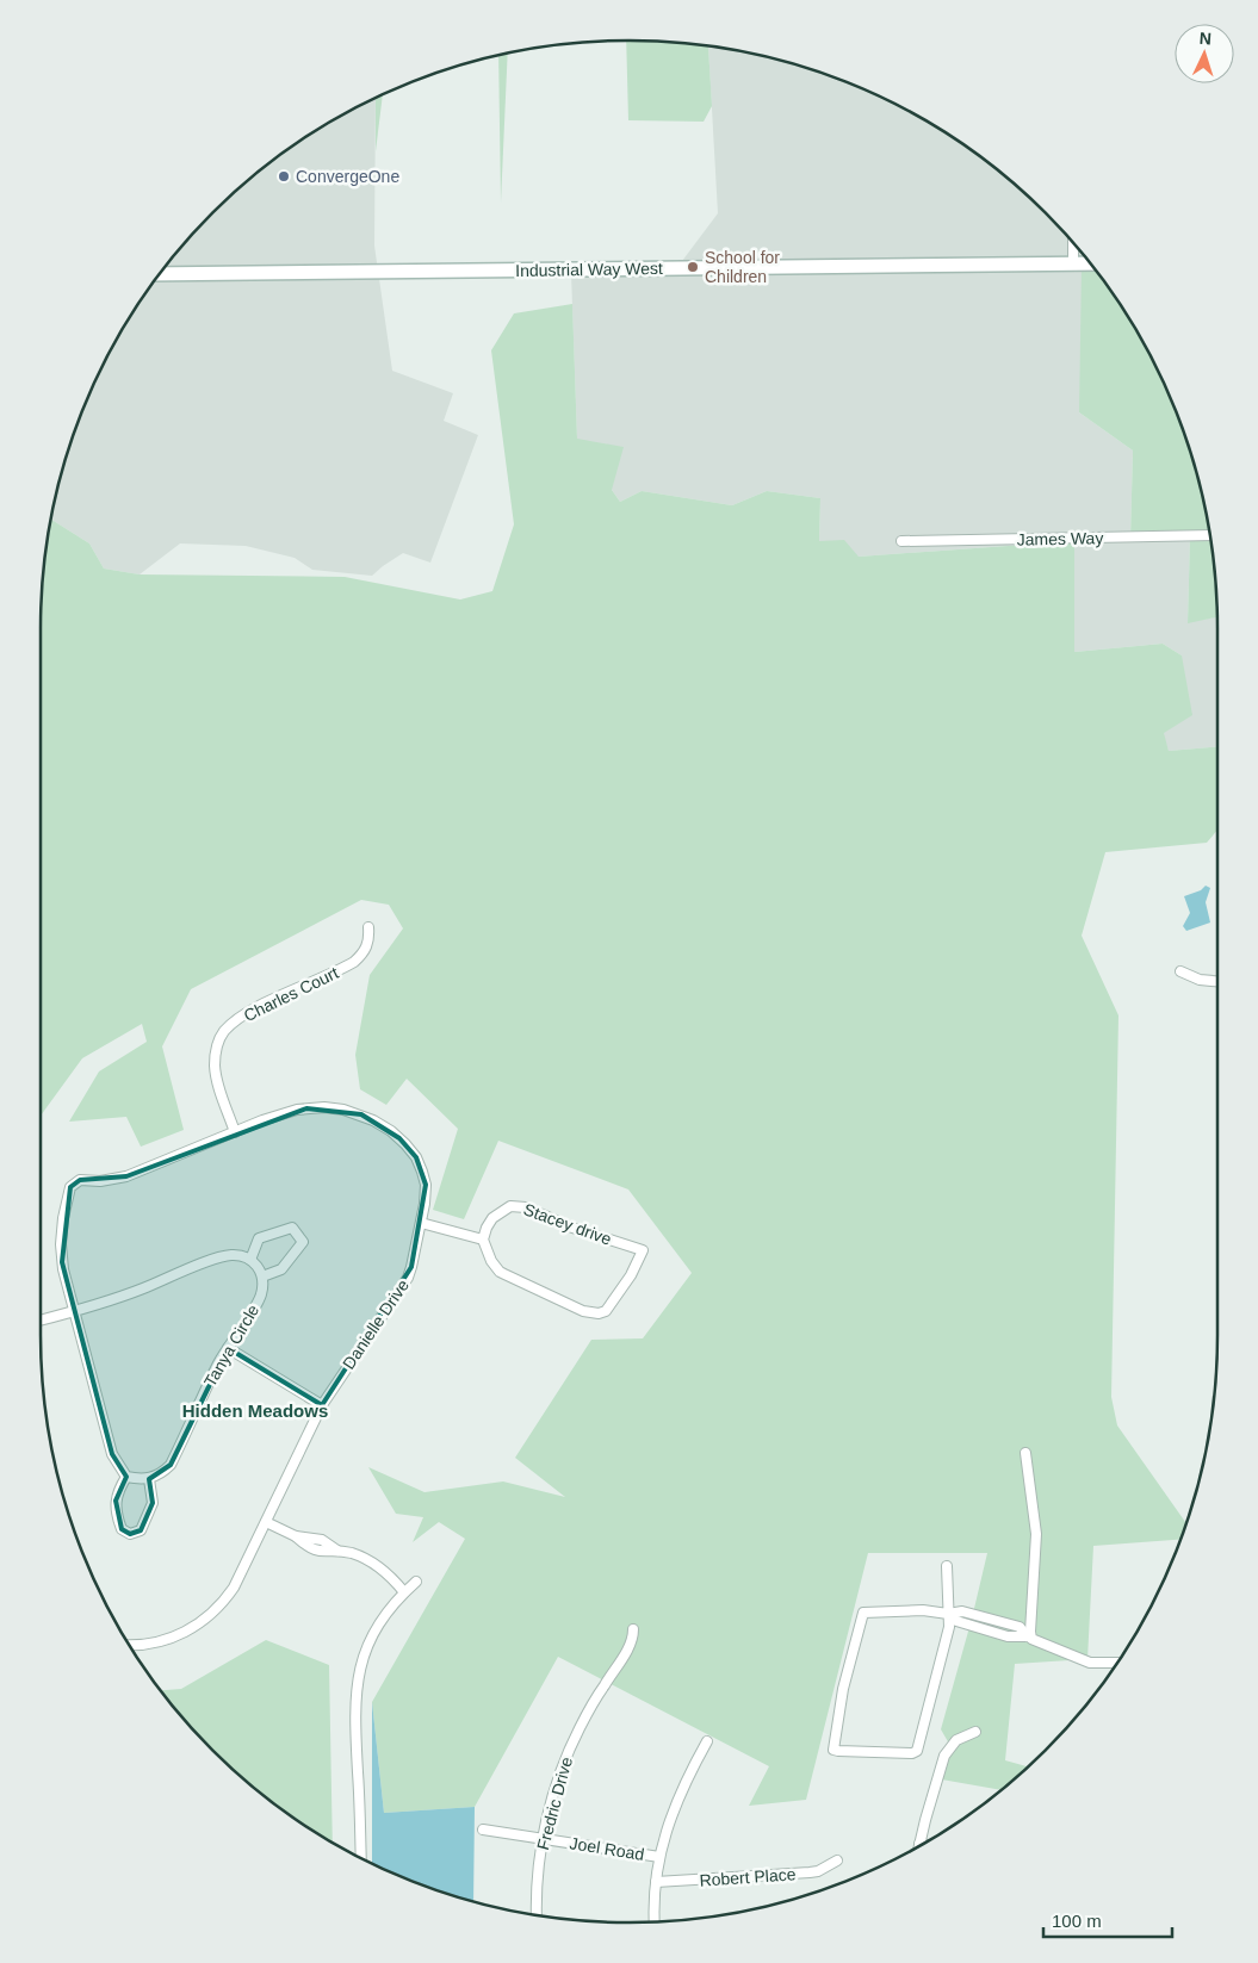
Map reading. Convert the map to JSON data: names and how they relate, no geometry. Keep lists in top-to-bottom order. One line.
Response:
{"streets":{"street":["Industrial Way West","James Way","Charles Court","Stacey drive","Danielle Drive","Tanya Circle","Fredric Drive","Joel Road","Robert Place"]},"crossings":[["Charles Court","Danielle Drive"],["Fredric Drive","Joel Road"]],"districts":["Hidden Meadows"],"places":["ConvergeOne","School for Children"],"scale_bar":"100 m","north":"top"}
